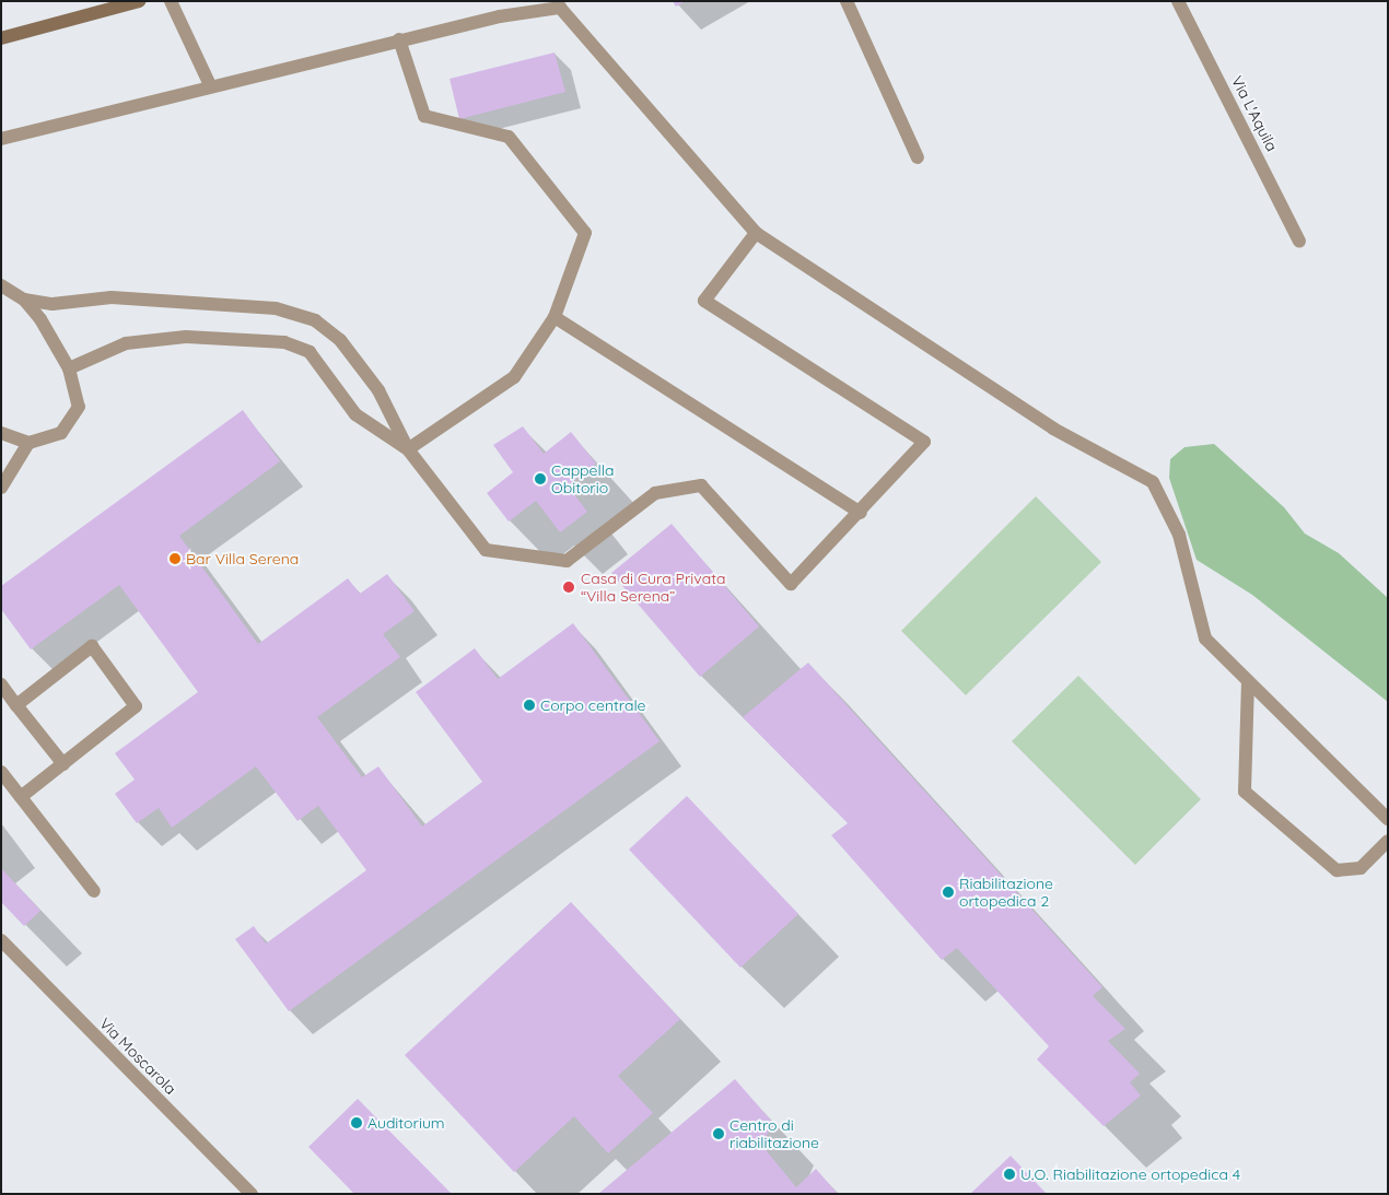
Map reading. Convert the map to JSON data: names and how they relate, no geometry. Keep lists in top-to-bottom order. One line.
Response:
{"streets":{"street":["Via L'Aquila","Via Moscarola"]},"places":["Cappella Obitorio","Bar Villa Serena","Casa di Cura Privata “Villa Serena”","Corpo centrale","Riabilitazione ortopedica 2","Auditorium","Centro di riabilitazione","U.O. Riabilitazione ortopedica 4"]}
